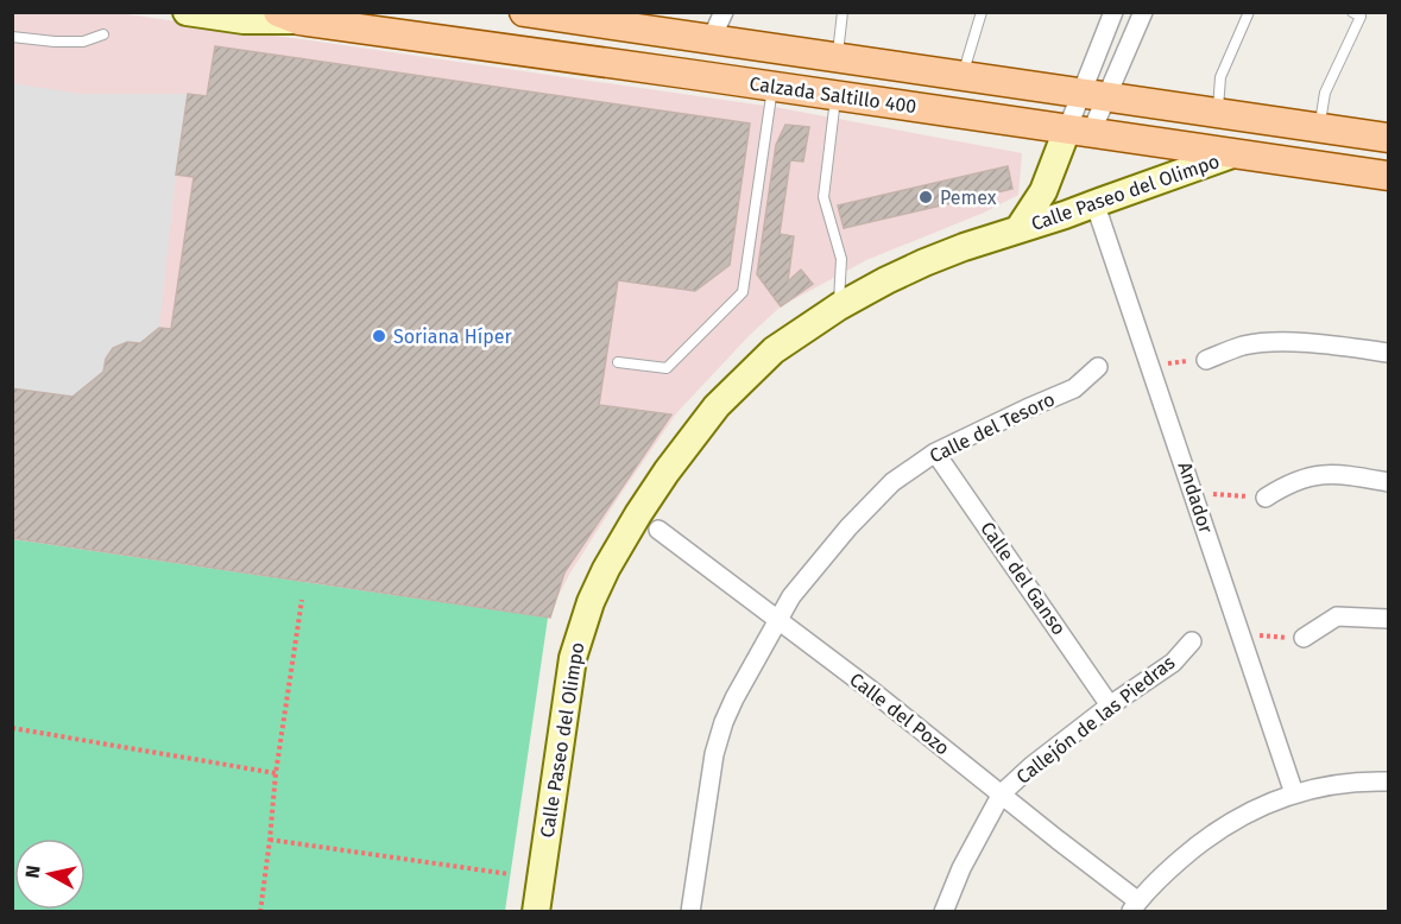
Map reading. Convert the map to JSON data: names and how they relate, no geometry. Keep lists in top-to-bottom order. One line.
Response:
{"streets":{"main road":["Calzada Saltillo 400","Calle Paseo del Olimpo"],"street":["Calle del Tesoro","Andador","Calle del Ganso","Calle del Pozo","Callejón de las Piedras"]},"crossings":[["Calzada Saltillo 400","Calle Paseo del Olimpo"],["Calle Paseo del Olimpo","Andador"],["Calle del Tesoro","Calle del Ganso"],["Calle del Tesoro","Calle del Pozo"],["Calle del Ganso","Callejón de las Piedras"],["Calle del Pozo","Callejón de las Piedras"]],"places":["Pemex","Soriana Híper"],"north":"left"}
